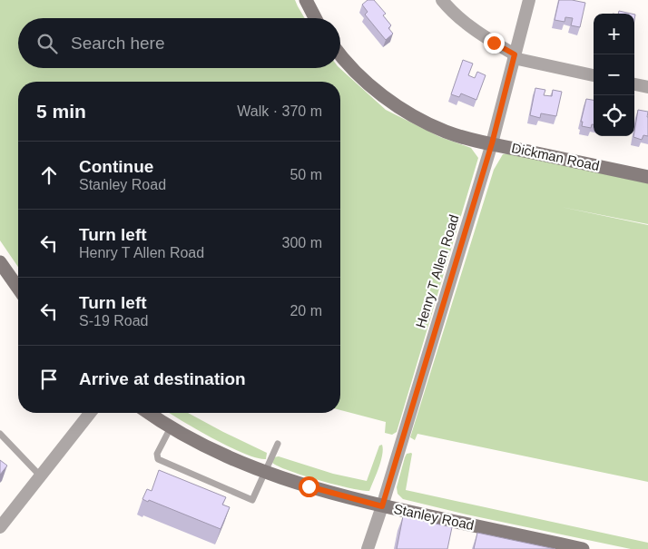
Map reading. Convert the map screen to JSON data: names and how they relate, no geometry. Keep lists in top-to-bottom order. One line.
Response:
{"streets":{"street":["Dickman Road","Henry T Allen Road","Stanley Road"]},"crossings":[["Dickman Road","Henry T Allen Road"],["Henry T Allen Road","Stanley Road"]],"page":{"map_buttons":["+","−"],"search":"Search here","heading":["5 min","Walk · 370 m"],"list":[["Continue","Stanley Road","50 m"],["Turn left","Henry T Allen Road","300 m"],["Turn left","S-19 Road","20 m"],"Arrive at destination"]}}
